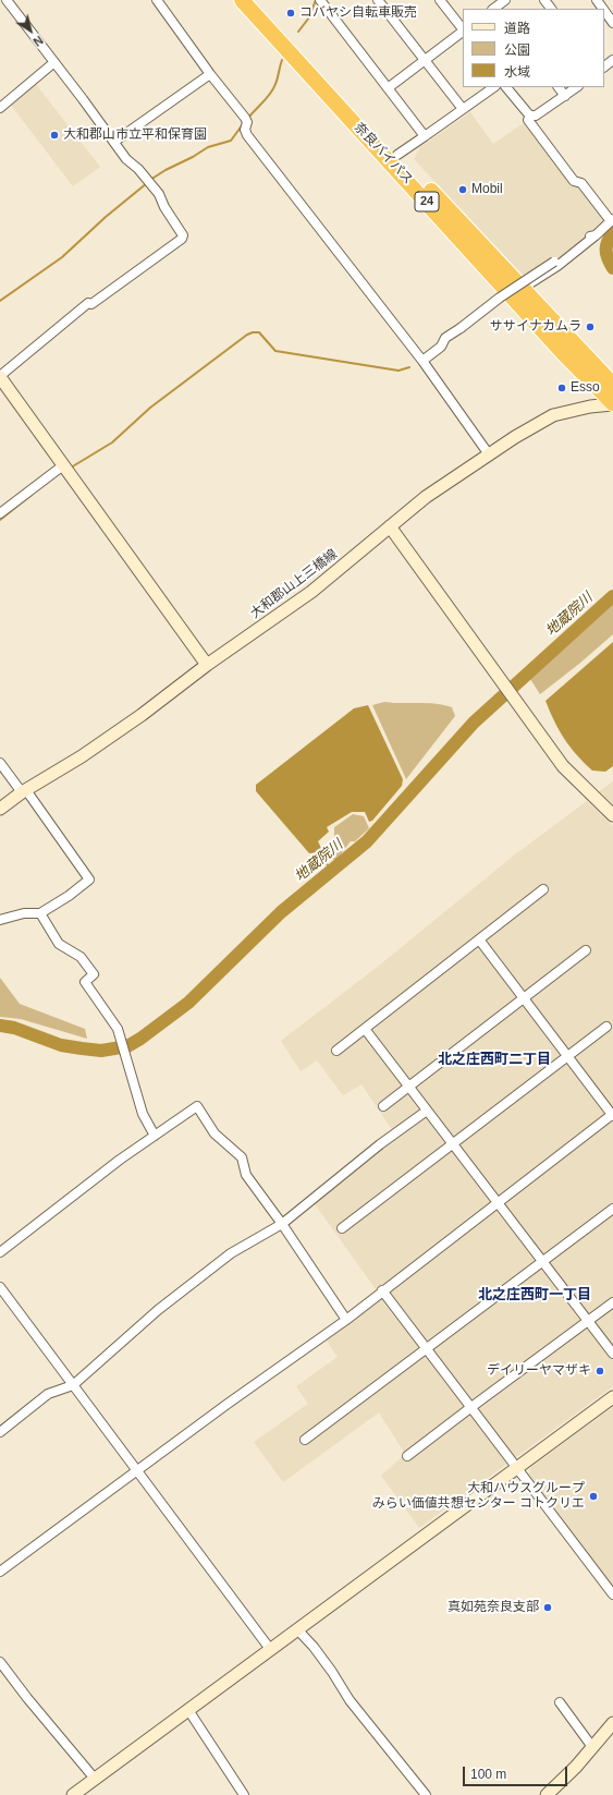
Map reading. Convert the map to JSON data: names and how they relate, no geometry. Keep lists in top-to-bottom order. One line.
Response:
{"streets":{"highway":["奈良バイパス","24"],"street":["大和郡山上三橋線"]},"crossings":[["奈良バイパス","大和郡山上三橋線"]],"districts":["北之庄西町二丁目","北之庄西町一丁目"],"water":["地蔵院川"],"places":["コバヤシ自転車販売","大和郡山市立平和保育園","Mobil","ササイナカムラ","Esso","デイリーヤマザキ","大和ハウスグループ みらい価値共想センター コトクリエ","真如苑奈良支部"],"legend":["道路","公園","水域"],"scale_bar":"100 m","north":"bottom right"}
